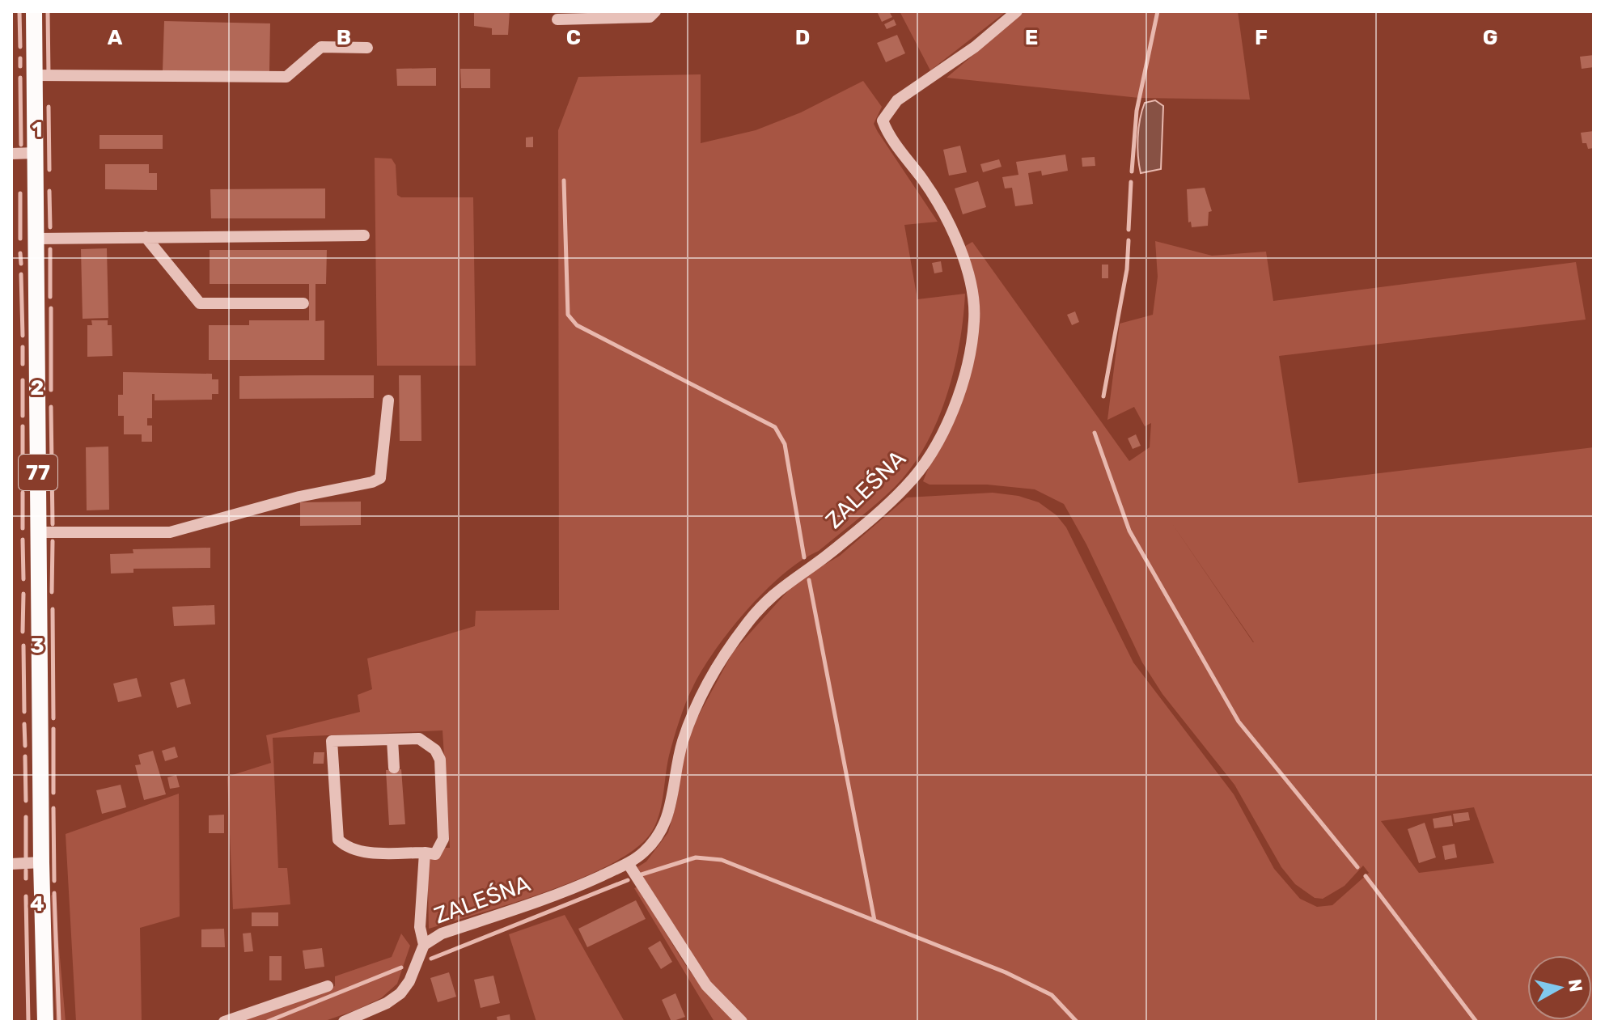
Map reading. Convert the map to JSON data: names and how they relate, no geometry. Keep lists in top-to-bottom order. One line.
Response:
{"streets":{"main road":["77"],"street":["ZALEŚNA"]},"north":"right","grid":{"columns":["A","B","C","D","E","F","G"],"rows":["1","2","3","4"]}}
